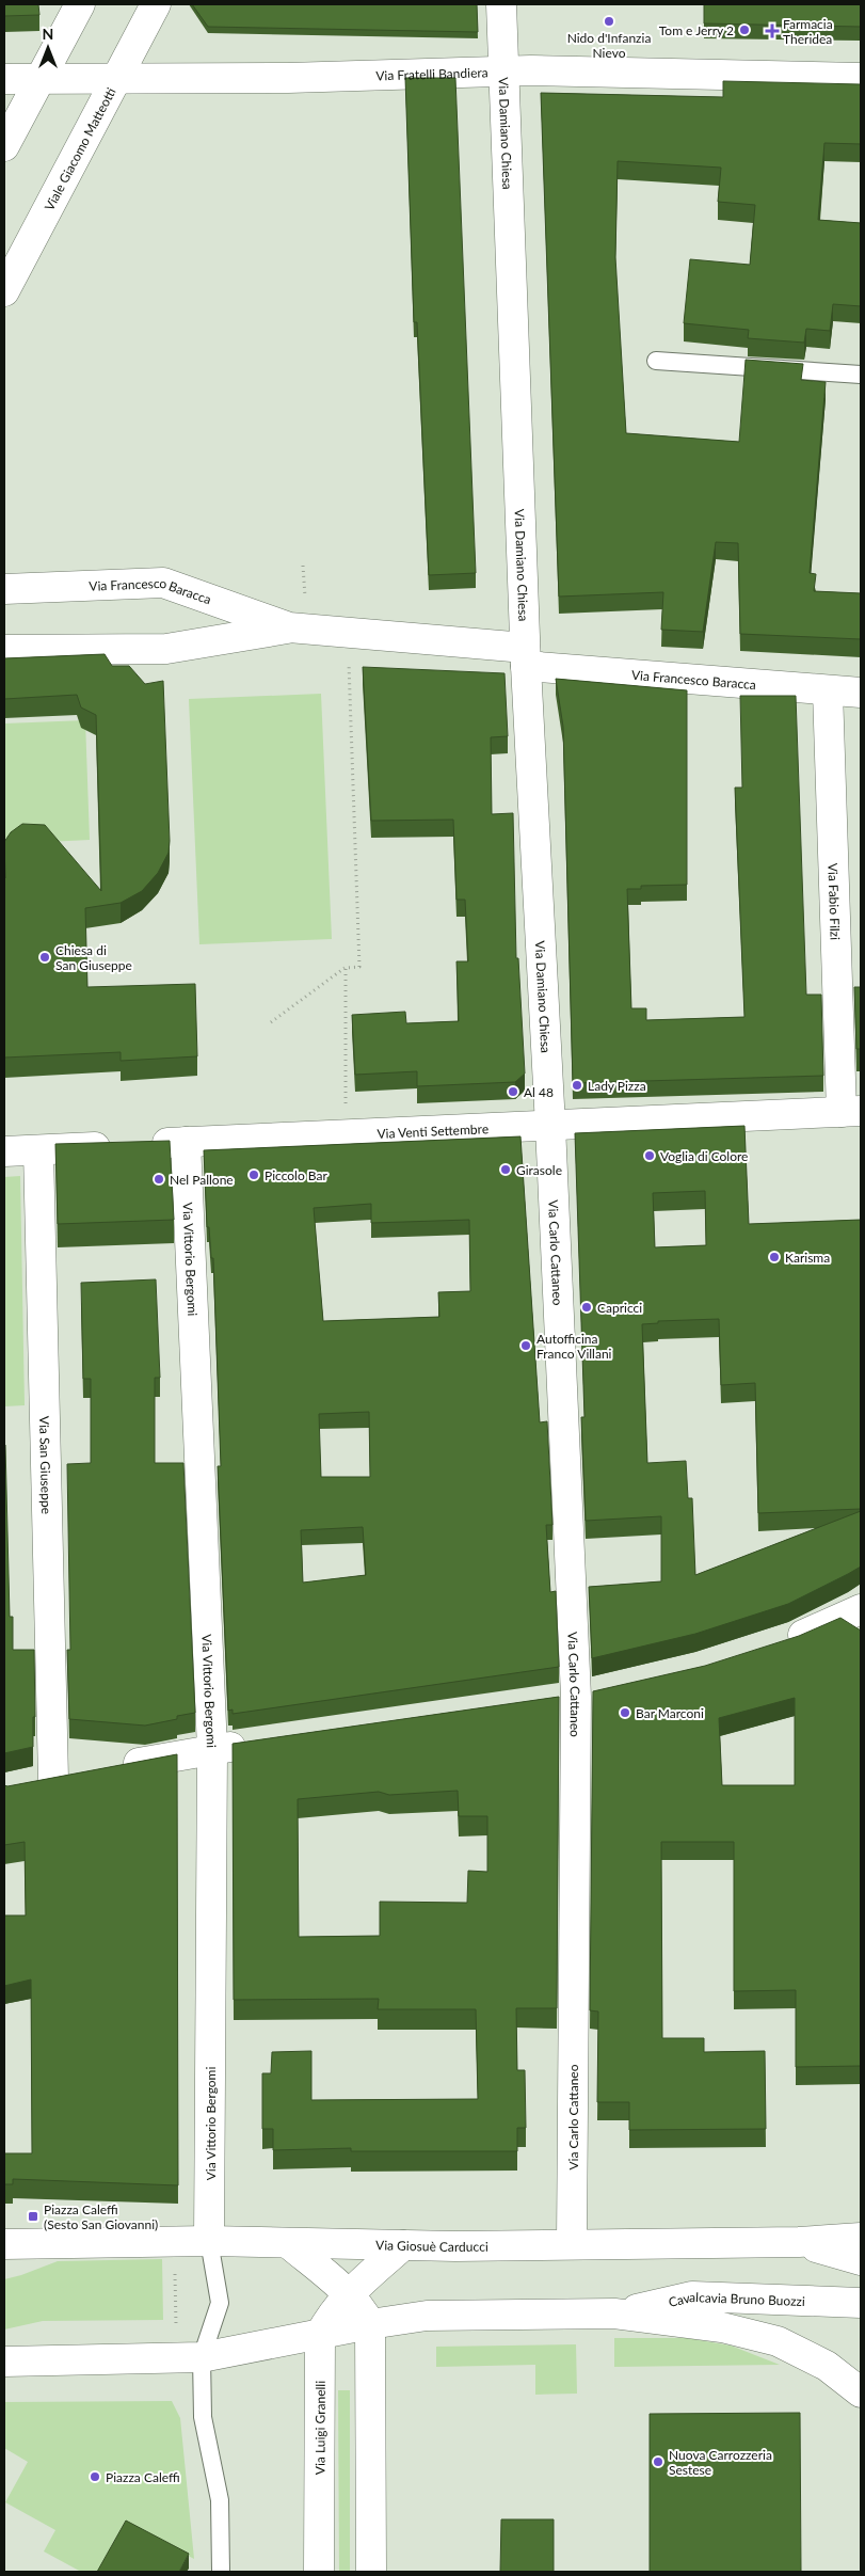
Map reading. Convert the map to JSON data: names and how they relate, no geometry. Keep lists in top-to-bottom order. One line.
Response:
{"streets":{"street":["Via Fratelli Bandiera","Via Damiano Chiesa","Viale Giacomo Matteotti","Via Francesco Baracca","Via Fabio Filzi","Via Venti Settembre","Via Carlo Cattaneo","Via Vittorio Bergomi","Via San Giuseppe","Via Giosuè Carducci","Cavalcavia Bruno Buozzi","Via Luigi Granelli"]},"crossings":[["Via Fratelli Bandiera","Via Damiano Chiesa"],["Via Fratelli Bandiera","Viale Giacomo Matteotti"],["Via Damiano Chiesa","Via Francesco Baracca"],["Via Damiano Chiesa","Via Venti Settembre"],["Via Damiano Chiesa","Via Carlo Cattaneo"],["Via Francesco Baracca","Via Fabio Filzi"],["Via Fabio Filzi","Via Venti Settembre"],["Via Venti Settembre","Via Carlo Cattaneo"],["Via Venti Settembre","Via Vittorio Bergomi"],["Via Venti Settembre","Via San Giuseppe"],["Via Carlo Cattaneo","Via Giosuè Carducci"],["Via Vittorio Bergomi","Via Giosuè Carducci"],["Via Giosuè Carducci","Via Luigi Granelli"]],"places":{"other":["Nido d'Infanzia Nievo","Tom e Jerry 2","Chiesa di San Giuseppe","Lady Pizza","Al 48","Voglia di Colore","Girasole","Piccolo Bar","Nel Pallone","Karisma","Capricci","Autofficina Franco Villani","Bar Marconi","Nuova Carrozzeria Sestese","Piazza Caleffi"],"health":["Farmacia Theridea"],"transit":["Piazza Caleffi (Sesto San Giovanni)"]},"north":"top"}
